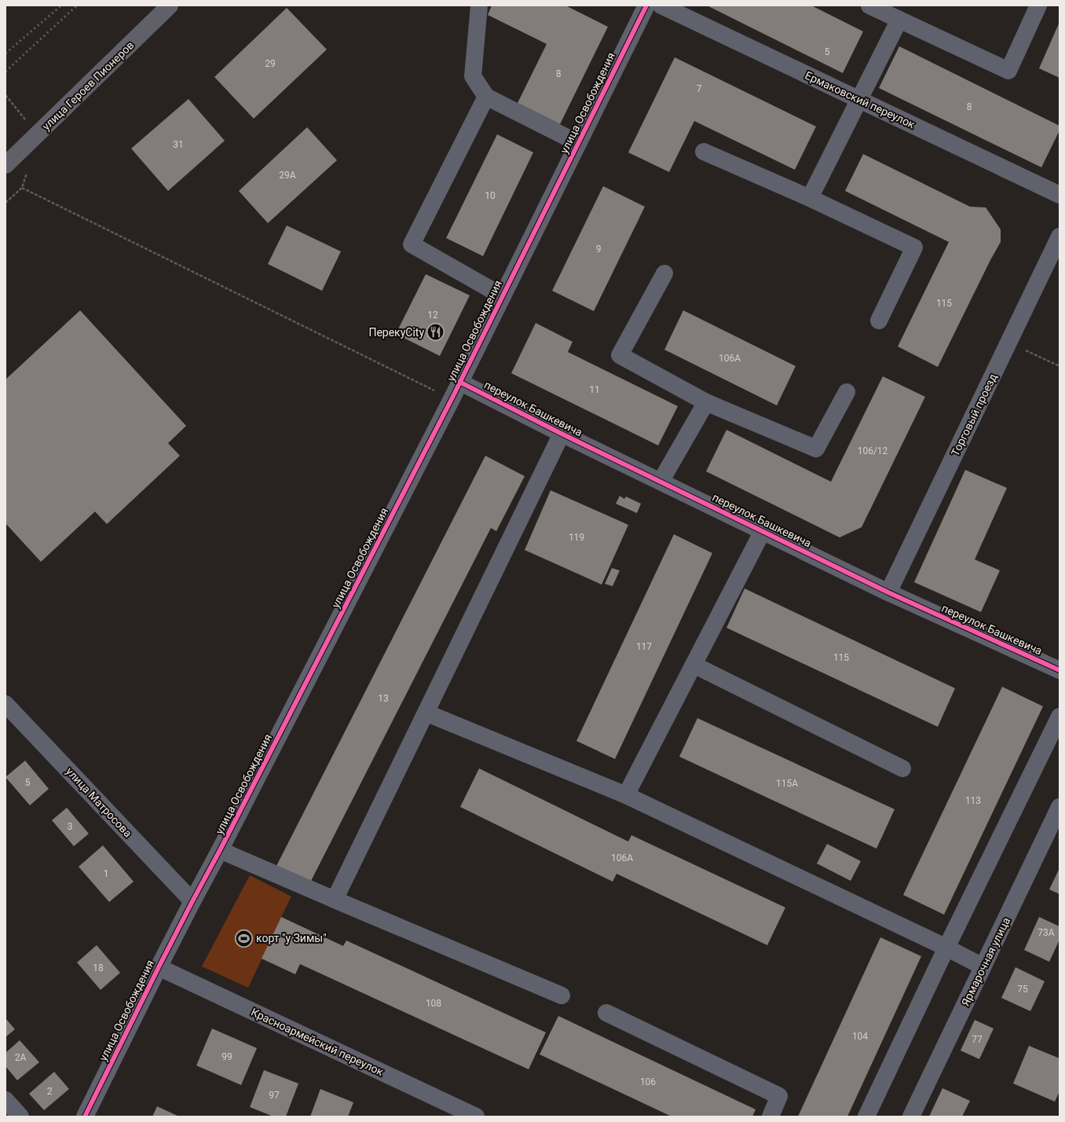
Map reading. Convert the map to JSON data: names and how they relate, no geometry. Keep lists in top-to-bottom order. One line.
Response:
{"streets":{"main road":["улица Героев Пионеров"],"street":["Ермаковский переулок","улица Освобождения","переулок Башкевича","Торговый проезд","улица Матросова","Ярмарочная улица","Красноармейский переулок"]},"crossings":[["улица Освобождения","переулок Башкевича"],["улица Освобождения","улица Матросова"],["улица Освобождения","Красноармейский переулок"],["переулок Башкевича","Торговый проезд"]],"places":{"restaurant":["ПерекуCity"],"sports":["корт \"у Зимы\""]},"house_numbers":["5","29","8","7","8","31","29А","10","9","115","12","106А","11","106/12","119","117","115","13","5","115А","113","3","106А","1","73А","18","75","108","104","77","99","2А","106","2","97"]}
